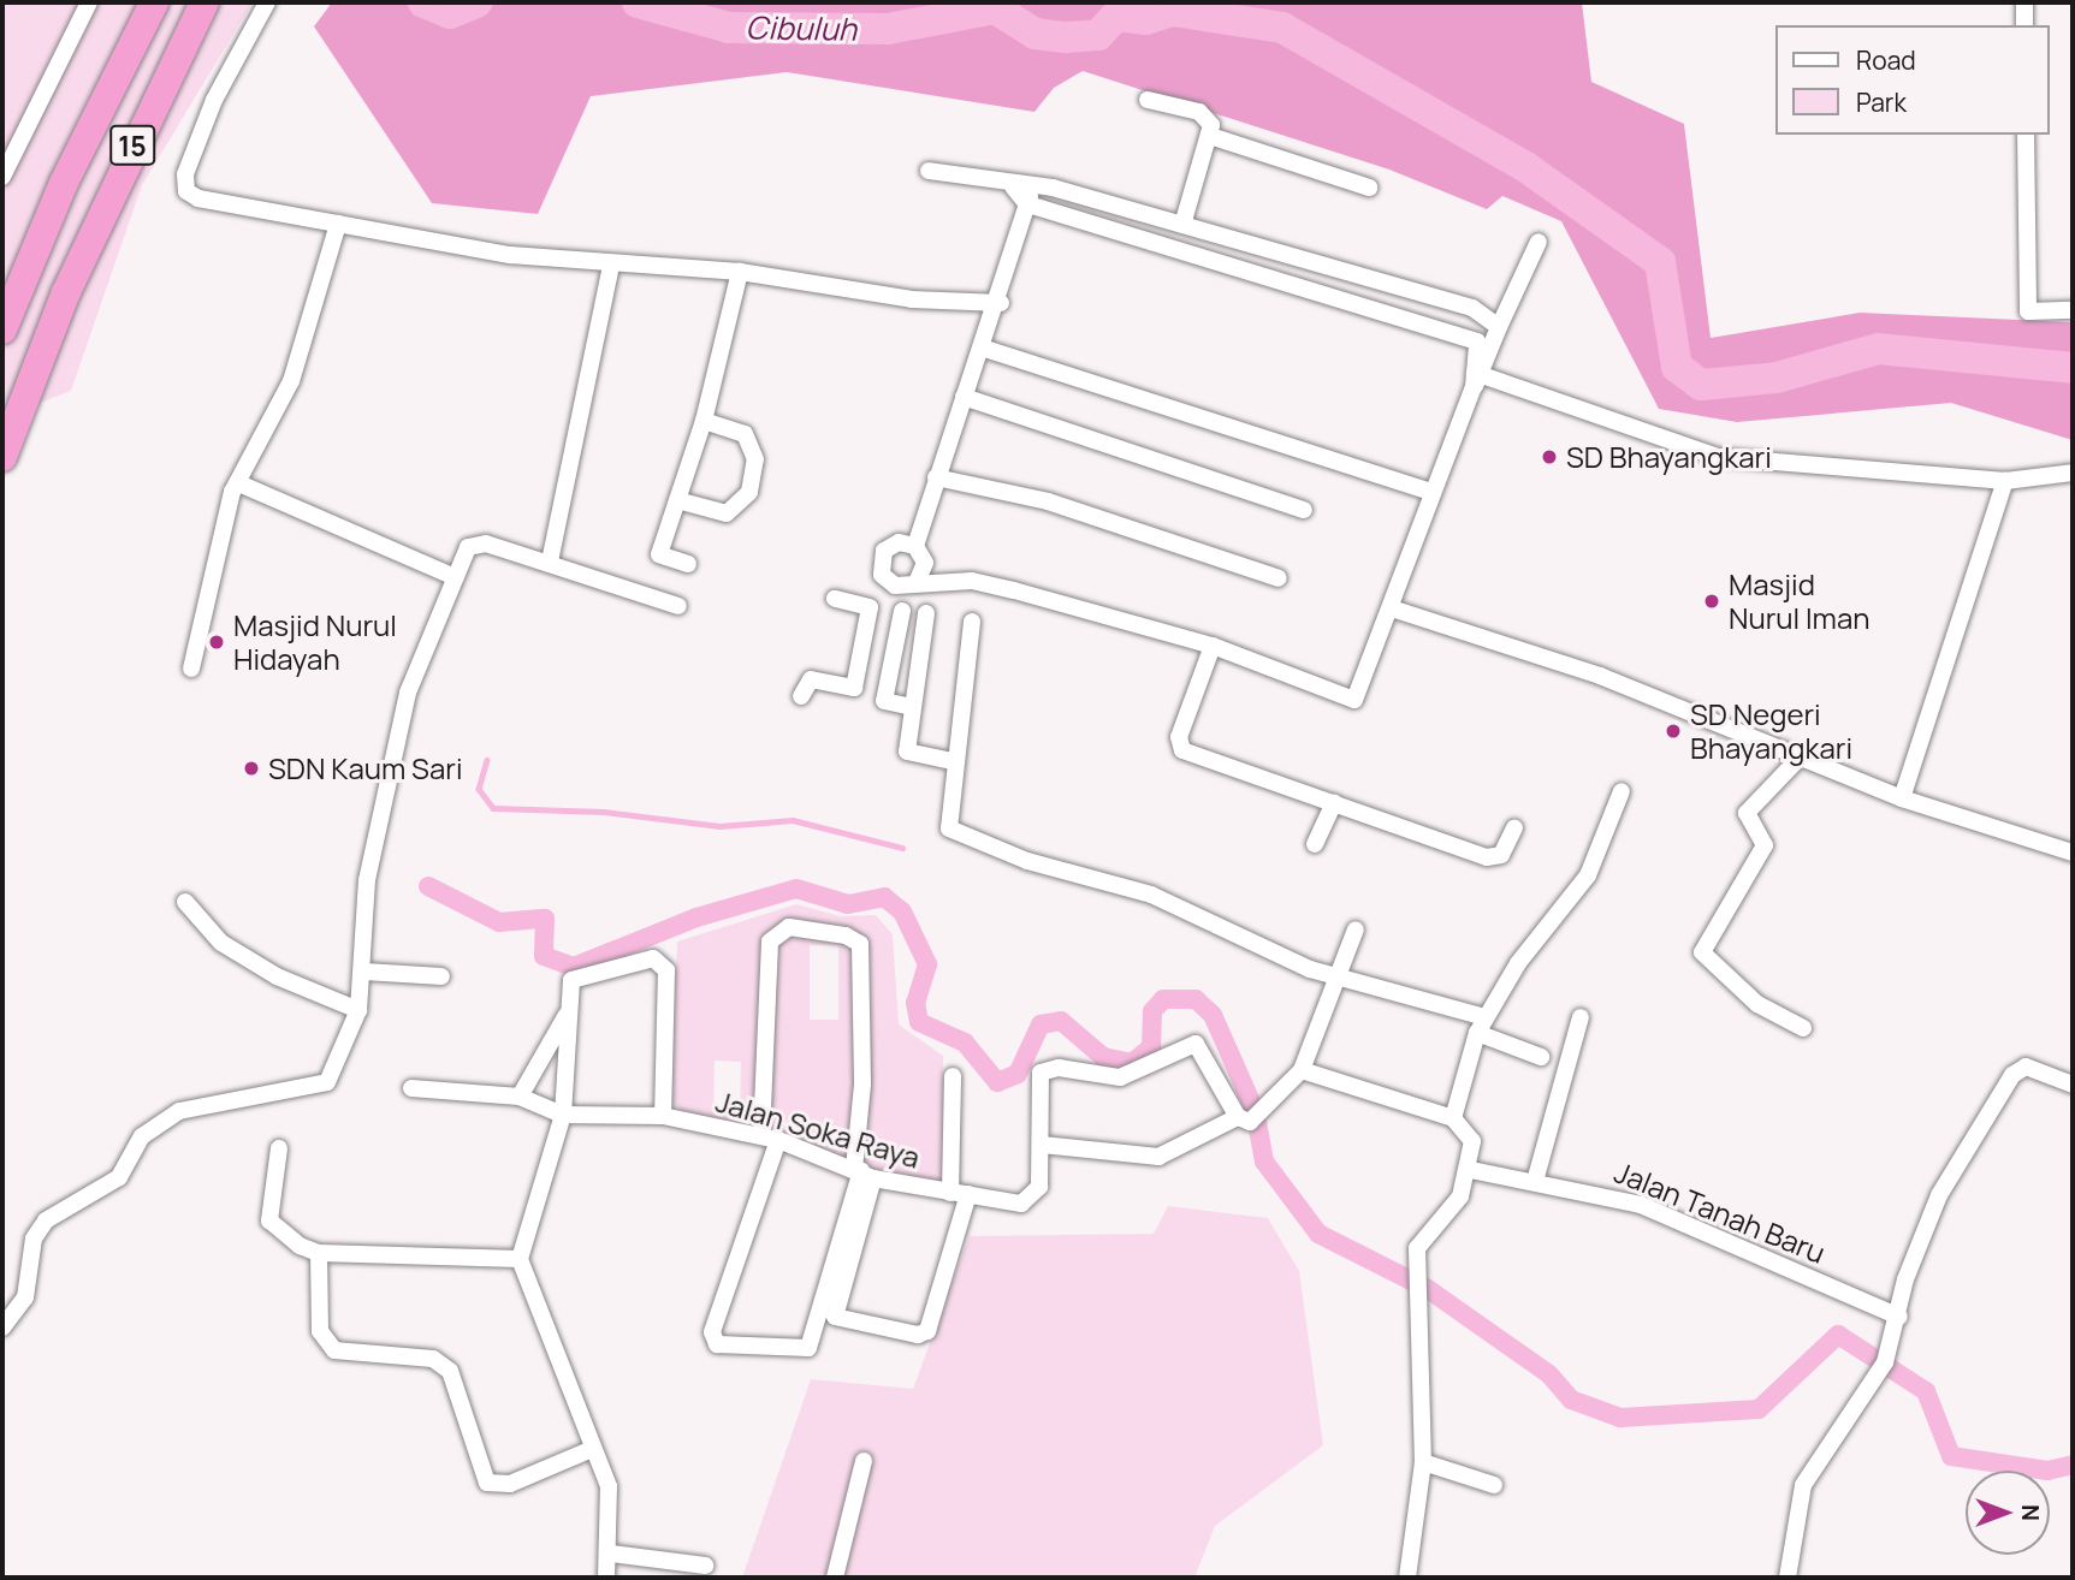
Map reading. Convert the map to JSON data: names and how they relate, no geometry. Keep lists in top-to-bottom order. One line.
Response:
{"streets":{"highway":["15"],"street":["Jalan Soka Raya","Jalan Tanah Baru"]},"water":["Cibuluh"],"places":["SD Bhayangkari","Masjid Nurul Iman","Masjid Nurul Hidayah","SD Negeri Bhayangkari","SDN Kaum Sari"],"legend":["Road","Park"],"north":"right"}
